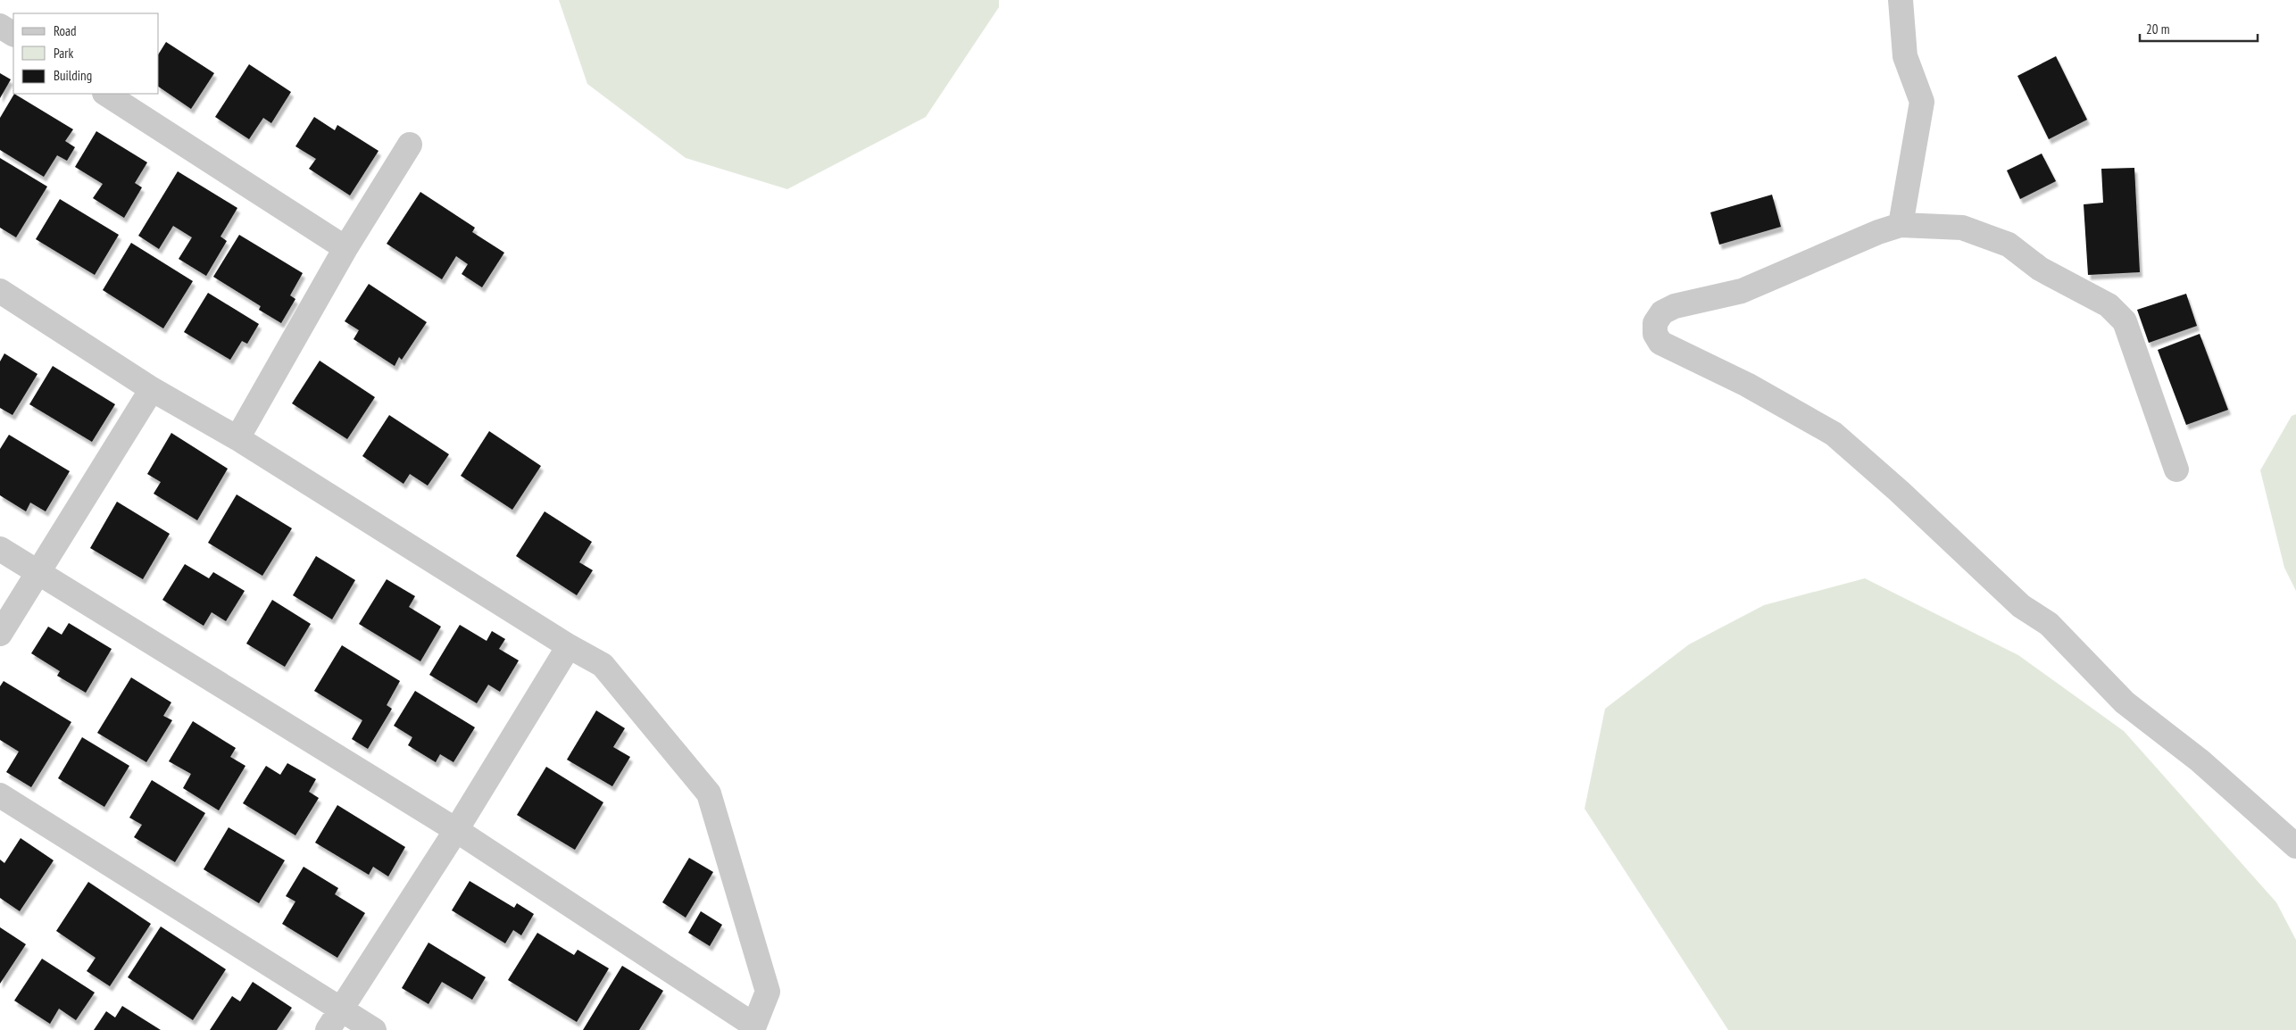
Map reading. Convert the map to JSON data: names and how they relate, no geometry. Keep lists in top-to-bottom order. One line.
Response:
{"legend":["Road","Park","Building"],"scale_bar":"20 m"}
